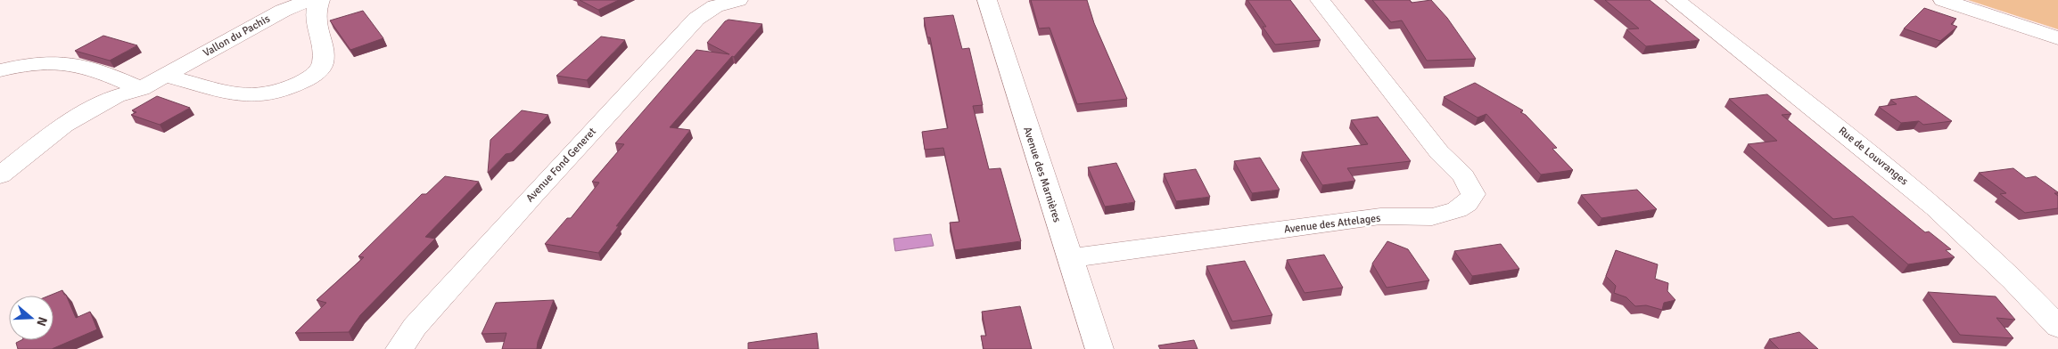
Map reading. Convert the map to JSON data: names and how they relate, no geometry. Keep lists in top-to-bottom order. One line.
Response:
{"streets":{"street":["Vallon du Pachis","Rue de Louvranges","Avenue Fond Generet","Avenue des Marnières","Avenue des Attelages"]},"crossings":[["Avenue des Marnières","Avenue des Attelages"]],"north":"right"}
